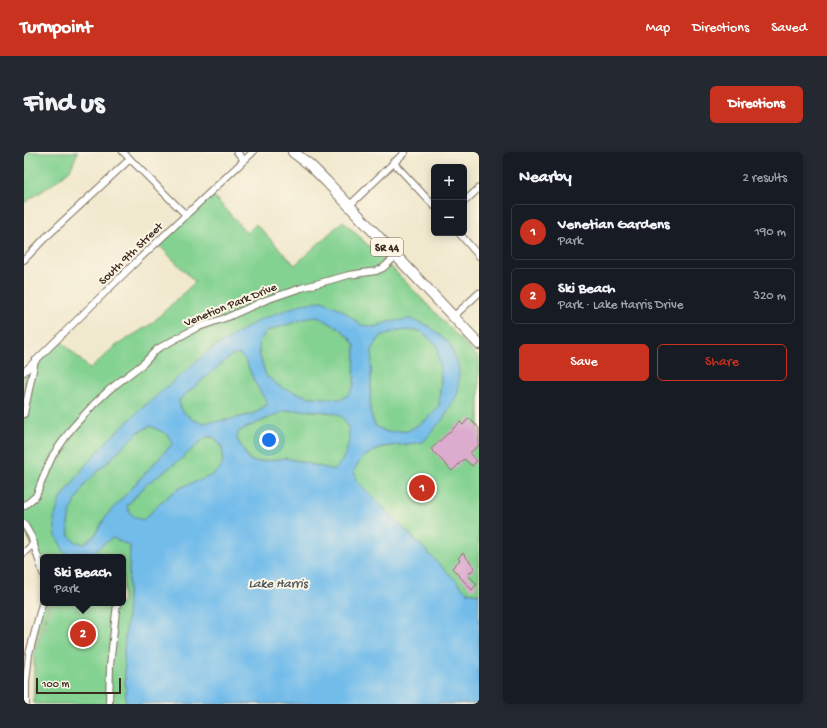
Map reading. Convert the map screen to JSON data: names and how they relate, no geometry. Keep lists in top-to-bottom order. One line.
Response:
{"streets":{"main road":["SR 44"],"street":["South 9th Street","Venetion Park Drive"]},"crossings":[["SR 44","Venetion Park Drive"]],"water":["Lake Harris"],"scale_bar":"100 m","page":{"header":"Turnpoint","nav":["Map","Directions","Saved"],"buttons":["Directions",["Save","Share"]],"title":"Find us","heading":["Nearby","2 results"],"map_buttons":["+","−"],"list":[{"mark":"1","name":"Venetian Gardens","note":"Park","value":"190 m"},{"mark":"2","name":"Ski Beach","note":"Park · Lake Harris Drive","value":"320 m"}],"pins":["1","2"],"popup":["Ski Beach","Park"],"scale":"100 m"}}
